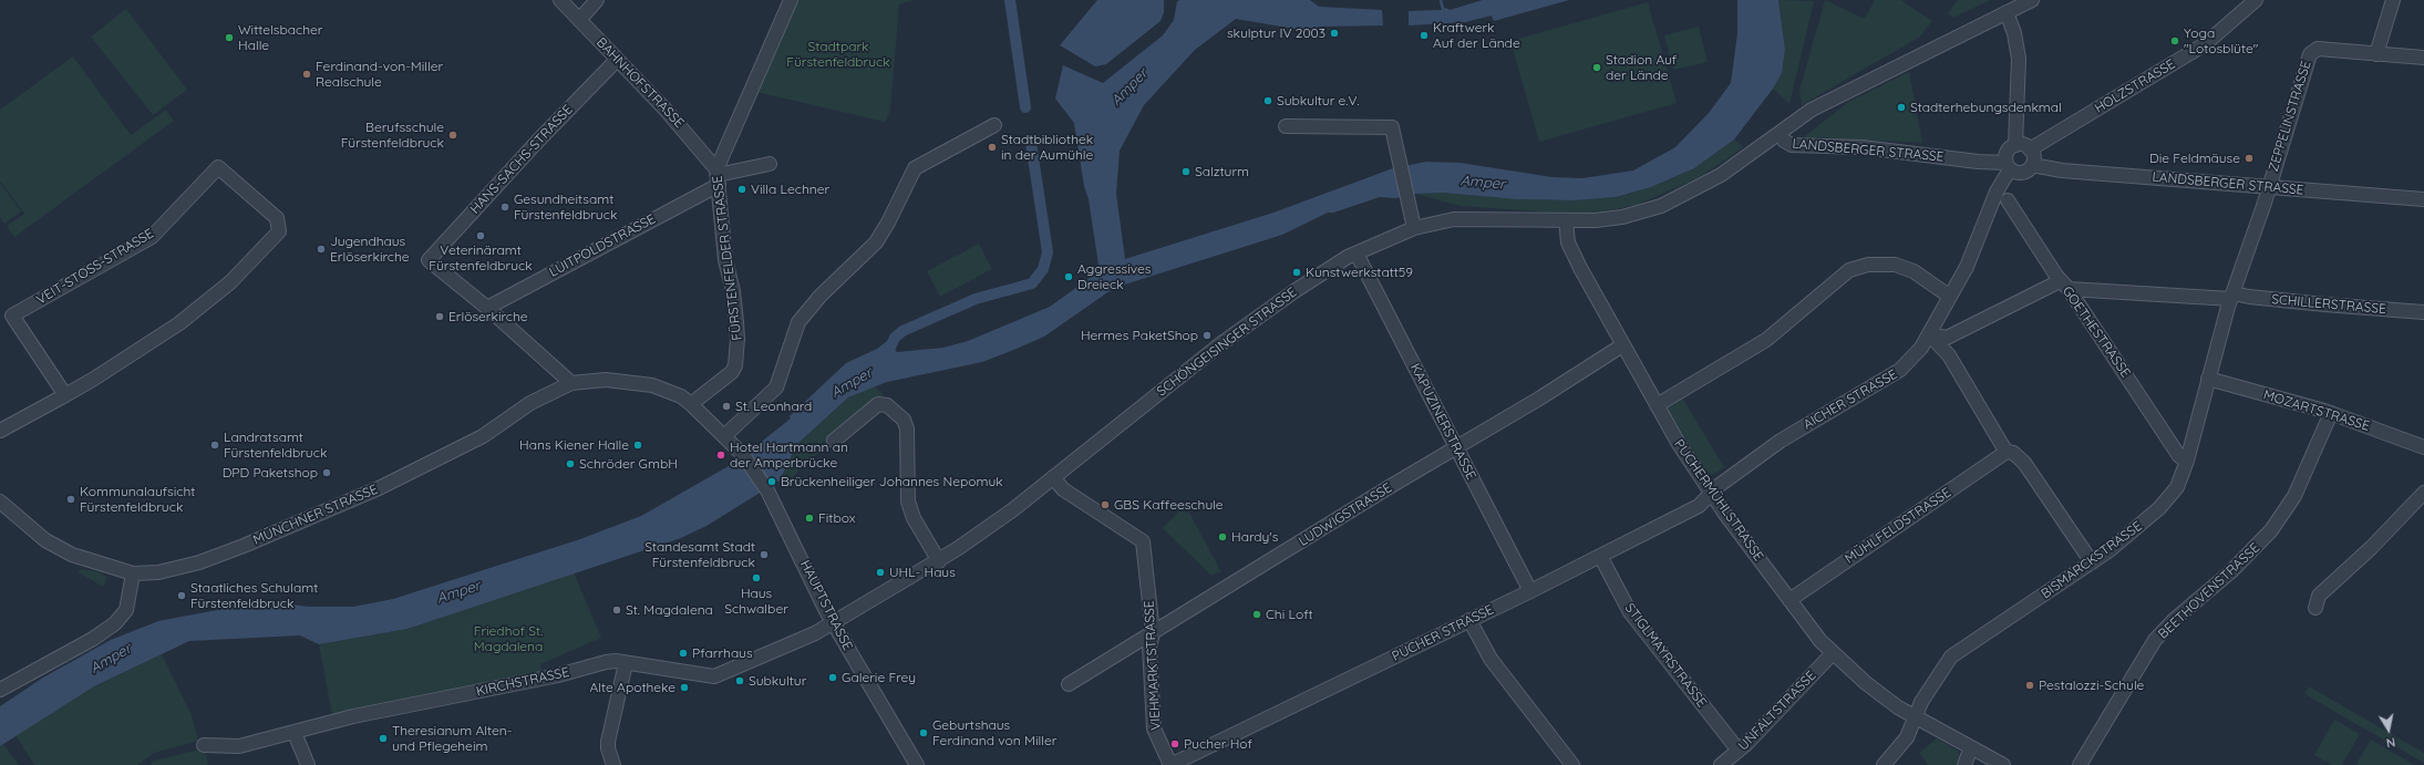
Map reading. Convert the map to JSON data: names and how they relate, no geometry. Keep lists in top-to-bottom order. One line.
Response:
{"streets":{"street":["BAHNHOFSTRASSE","HOLZSTRASSE","ZEPPELINSTRASSE","LANDSBERGER STRASSE","HANS-SACHS-STRASSE","LUITPOLDSTRASSE","FÜRSTENFELDER STRASSE","VEIT-STOSS-STRASSE","SCHILLERSTRASSE","GOETHESTRASSE","SCHÖNGEISINGER STRASSE","AICHER STRASSE","MOZARTSTRASSE","KAPUZINERSTRASSE","PUCHERMÜHLSTRASSE","MÜNCHNER STRASSE","LUDWIGSTRASSE","MÜHLFELDSTRASSE","BISMARCKSTRASSE","BEETHOVENSTRASSE","HAUPTSTRASSE","PUCHER STRASSE","STIGLMAYRSTRASSE","VIEHMARKTSTRASSE","KIRCHSTRASSE","UNFALTSTRASSE"]},"crossings":[["BAHNHOFSTRASSE","HANS-SACHS-STRASSE"],["BAHNHOFSTRASSE","LUITPOLDSTRASSE"],["BAHNHOFSTRASSE","FÜRSTENFELDER STRASSE"],["HOLZSTRASSE","LANDSBERGER STRASSE"],["HOLZSTRASSE","AICHER STRASSE"],["ZEPPELINSTRASSE","LANDSBERGER STRASSE"],["ZEPPELINSTRASSE","BISMARCKSTRASSE"],["LANDSBERGER STRASSE","SCHÖNGEISINGER STRASSE"],["LANDSBERGER STRASSE","AICHER STRASSE"],["LANDSBERGER STRASSE","BISMARCKSTRASSE"],["HANS-SACHS-STRASSE","LUITPOLDSTRASSE"],["LUITPOLDSTRASSE","FÜRSTENFELDER STRASSE"],["FÜRSTENFELDER STRASSE","MÜNCHNER STRASSE"],["SCHILLERSTRASSE","GOETHESTRASSE"],["SCHILLERSTRASSE","BISMARCKSTRASSE"],["GOETHESTRASSE","BISMARCKSTRASSE"],["SCHÖNGEISINGER STRASSE","KAPUZINERSTRASSE"],["SCHÖNGEISINGER STRASSE","PUCHERMÜHLSTRASSE"],["SCHÖNGEISINGER STRASSE","HAUPTSTRASSE"],["SCHÖNGEISINGER STRASSE","VIEHMARKTSTRASSE"],["SCHÖNGEISINGER STRASSE","KIRCHSTRASSE"],["AICHER STRASSE","PUCHERMÜHLSTRASSE"],["AICHER STRASSE","PUCHER STRASSE"],["MOZARTSTRASSE","BISMARCKSTRASSE"],["MOZARTSTRASSE","BEETHOVENSTRASSE"],["KAPUZINERSTRASSE","LUDWIGSTRASSE"],["KAPUZINERSTRASSE","PUCHER STRASSE"],["PUCHERMÜHLSTRASSE","LUDWIGSTRASSE"],["PUCHERMÜHLSTRASSE","MÜHLFELDSTRASSE"],["PUCHERMÜHLSTRASSE","BISMARCKSTRASSE"],["PUCHERMÜHLSTRASSE","PUCHER STRASSE"],["PUCHERMÜHLSTRASSE","UNFALTSTRASSE"],["MÜNCHNER STRASSE","HAUPTSTRASSE"],["LUDWIGSTRASSE","VIEHMARKTSTRASSE"],["HAUPTSTRASSE","KIRCHSTRASSE"],["PUCHER STRASSE","STIGLMAYRSTRASSE"],["PUCHER STRASSE","VIEHMARKTSTRASSE"],["STIGLMAYRSTRASSE","UNFALTSTRASSE"]],"water":["Amper"],"parks":["Stadtpark Fürstenfeldbruck","Friedhof St. Magdalena"],"places":["skulptur IV 2003","Kraftwerk Auf der Lände","Wittelsbacher Halle","Yoga \"Lotosblüte\"","Stadion Auf der Lände","Ferdinand-von-Miller Realschule","Subkultur e.V.","Stadterhebungsdenkmal","Berufsschule Fürstenfeldbruck","Stadtbibliothek in der Aumühle","Die Feldmäuse","Salzturm","Villa Lechner","Gesundheitsamt Fürstenfeldbruck","Veterinäramt Fürstenfeldbruck","Jugendhaus Erlöserkirche","Kunstwerkstatt59","Aggressives Dreieck","Erlöserkirche","Hermes PaketShop","St. Leonhard","Landratsamt Fürstenfeldbruck","Hans Kiener Halle","Hotel Hartmann an der Amperbrücke","Schröder GmbH","DPD Paketshop","Brückenheiliger Johannes Nepomuk","Kommunalaufsicht Fürstenfeldbruck","GBS Kaffeeschule","Fitbox","Hardy's","Standesamt Stadt Fürstenfeldbruck","UHL- Haus","Haus Schwalber","Staatliches Schulamt Fürstenfeldbruck","St. Magdalena","Chi Loft","Pfarrhaus","Galerie Frey","Subkultur","Pestalozzi-Schule","Alte Apotheke","Geburtshaus Ferdinand von Miller","Theresianum Alten- und Pflegeheim","Pucher Hof"],"north":"bottom"}
